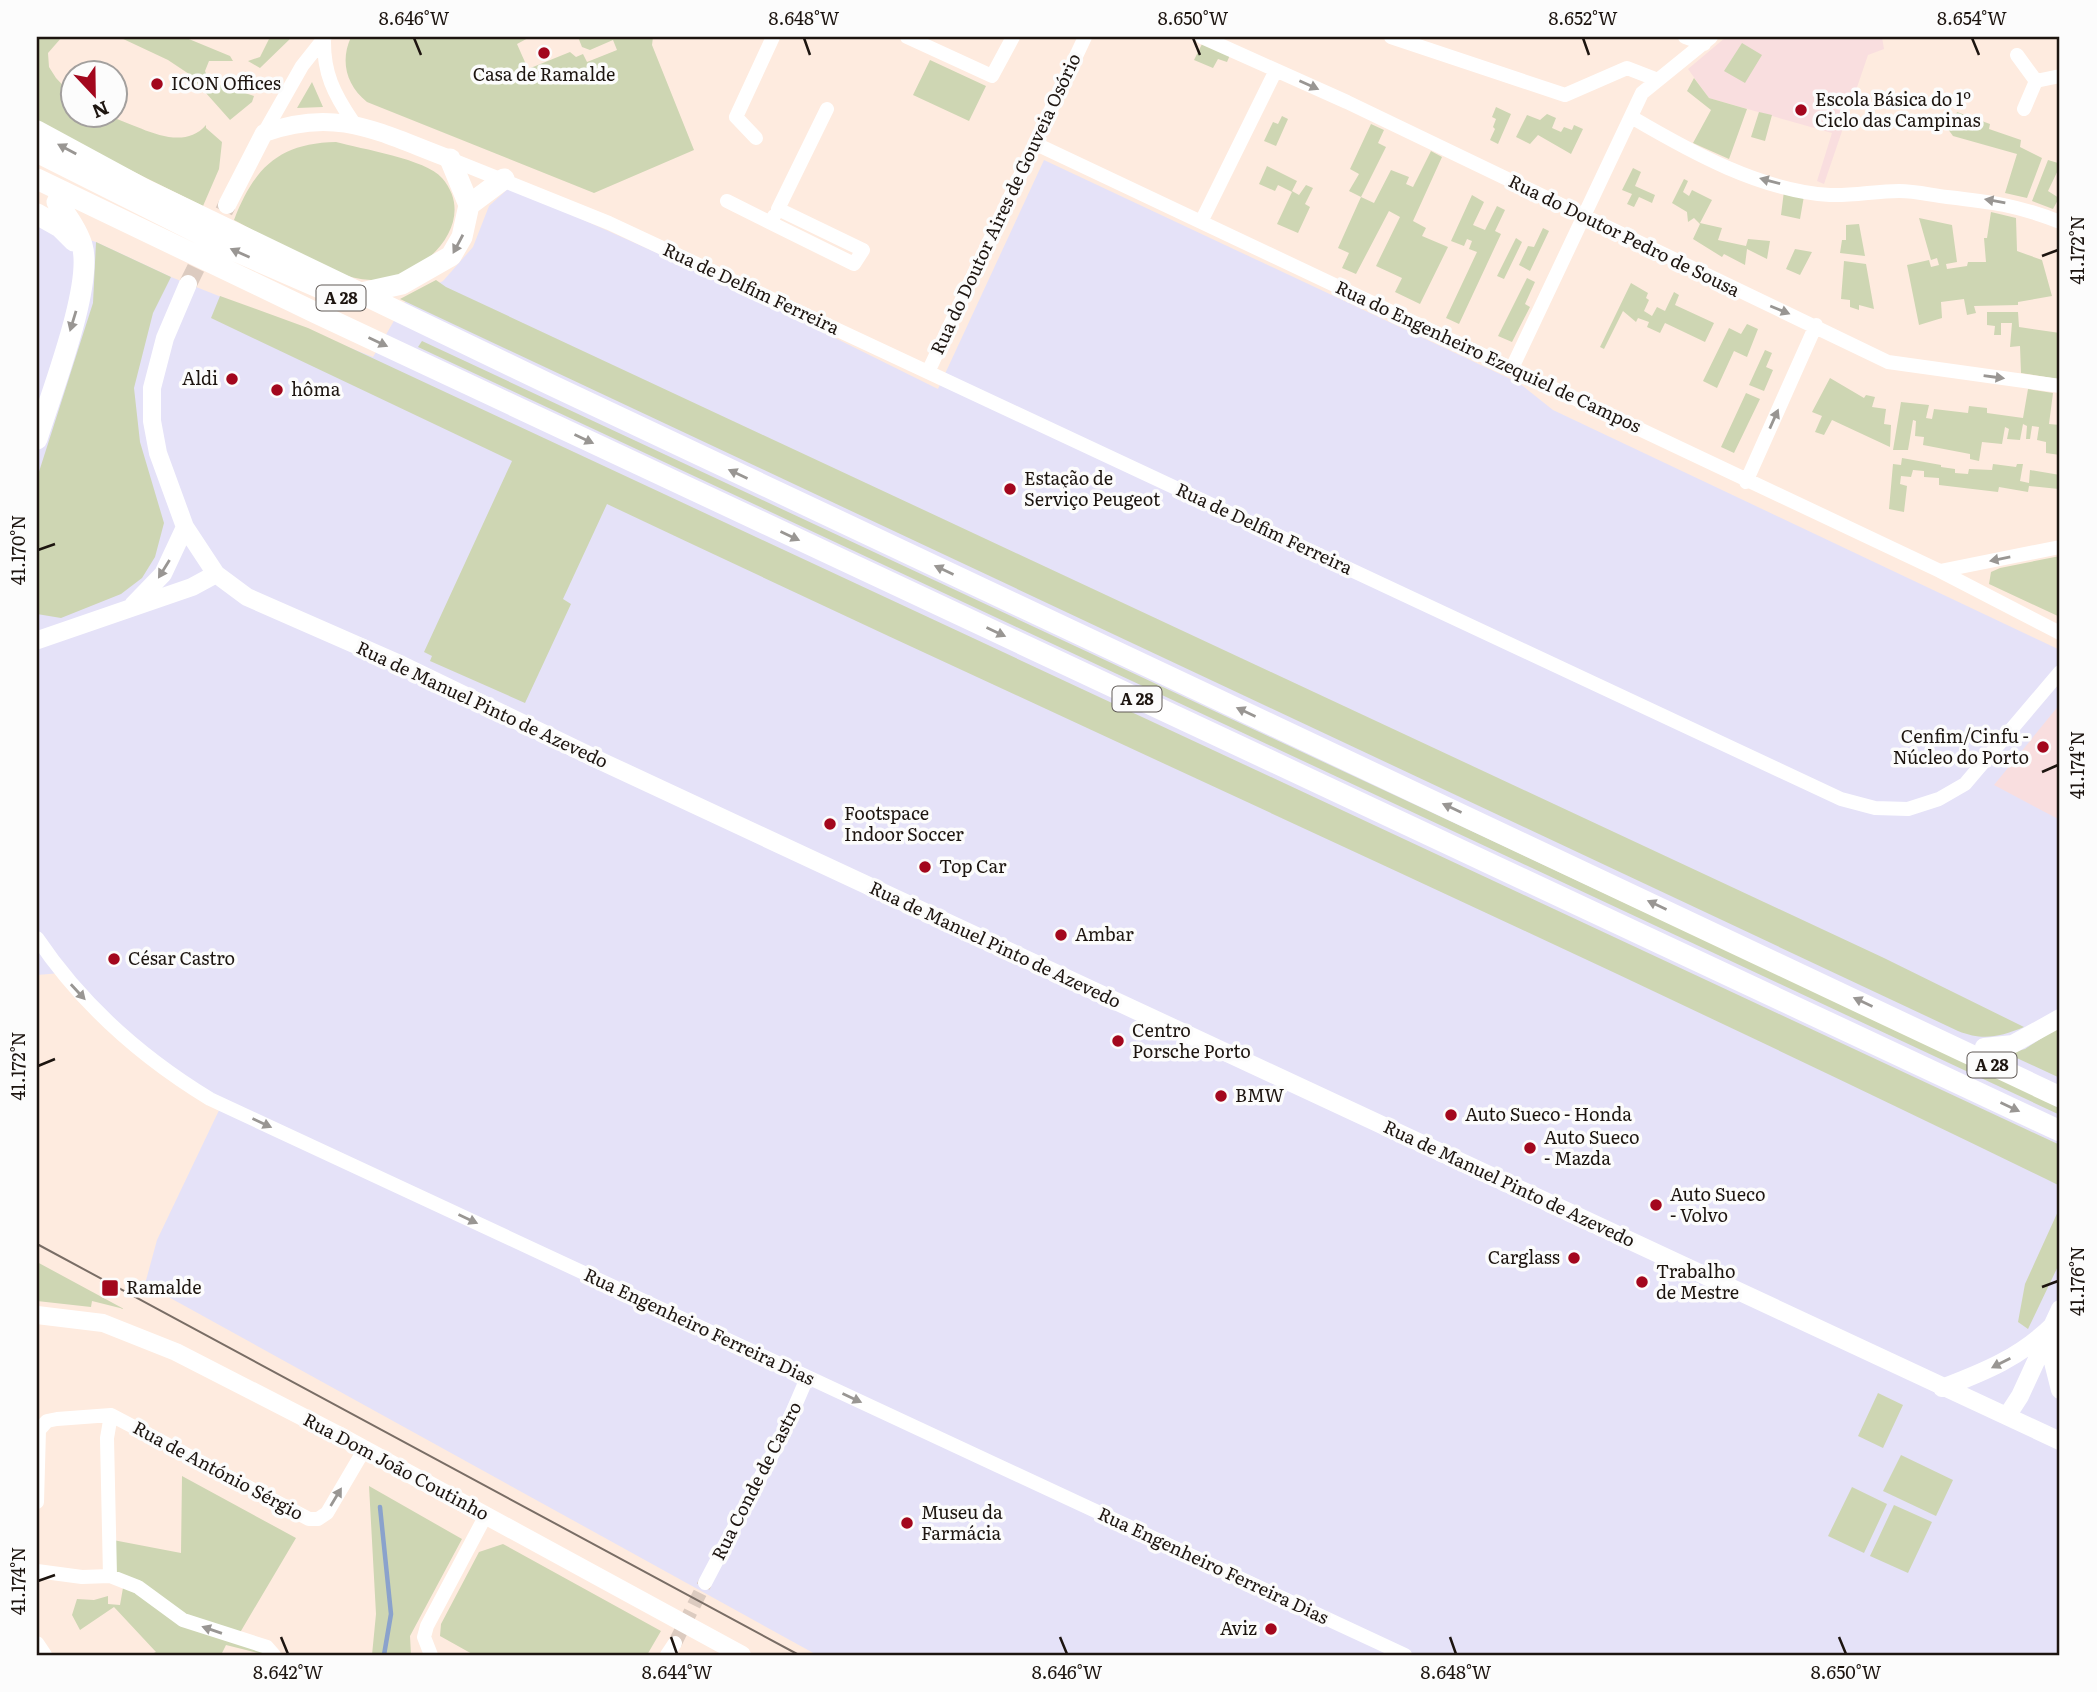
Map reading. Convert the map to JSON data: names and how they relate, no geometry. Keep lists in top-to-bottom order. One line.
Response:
{"streets":{"highway":["A 28"],"main road":["Rua de Delfim Ferreira","Rua de Manuel Pinto de Azevedo","Rua Dom João Coutinho"],"street":["Rua do Doutor Aires de Gouveia Osório","Rua do Doutor Pedro de Sousa","Rua do Engenheiro Ezequiel de Campos","Rua Engenheiro Ferreira Dias","Rua de António Sérgio","Rua Conde de Castro"]},"crossings":[["Rua do Doutor Aires de Gouveia Osório","Rua de Delfim Ferreira"],["Rua do Doutor Aires de Gouveia Osório","Rua do Engenheiro Ezequiel de Campos"],["Rua Engenheiro Ferreira Dias","Rua Conde de Castro"],["Rua Dom João Coutinho","Rua de António Sérgio"]],"one_way":["Rua Engenheiro Ferreira Dias","Rua de António Sérgio"],"places":{"other":["Casa de Ramalde","ICON Offices","Escola Básica do 1º Ciclo das Campinas","Aldi","hôma","Estação de Serviço Peugeot","Cenfim/Cinfu - Núcleo do Porto","Footspace Indoor Soccer","Top Car","Ambar","César Castro","Centro Porsche Porto","BMW","Auto Sueco - Honda","Auto Sueco - Mazda","Auto Sueco - Volvo","Carglass","Trabalho de Mestre","Museu da Farmácia","Aviz"],"transit":["Ramalde"]},"north":"bottom","coordinates":["8.646°W","8.648°W","8.650°W","8.652°W","8.654°W","41.172°N","41.170°N","41.174°N","41.176°N","8.642°W","8.644°W"]}
